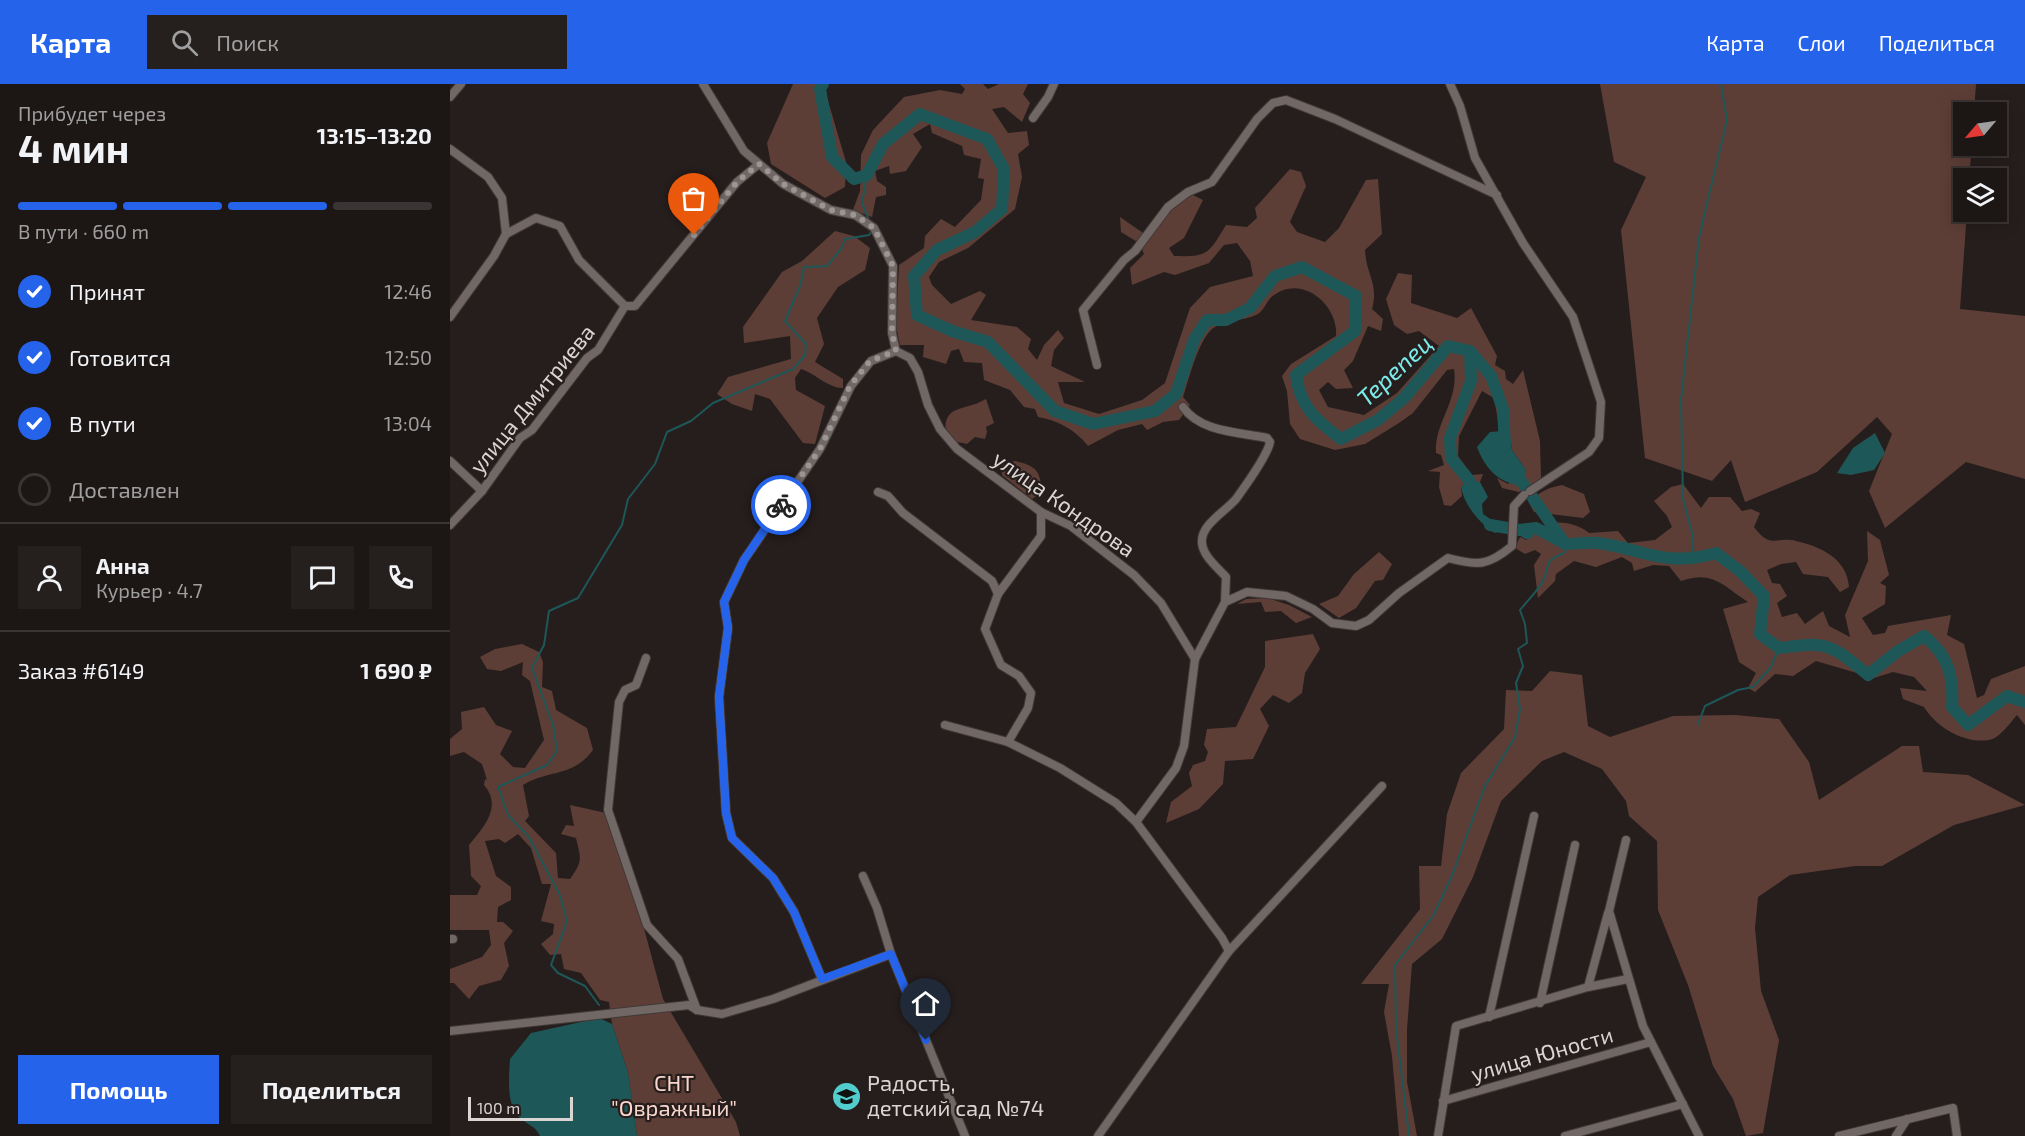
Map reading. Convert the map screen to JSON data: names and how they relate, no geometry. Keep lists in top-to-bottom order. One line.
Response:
{"streets":{"street":["улица Дмитриева","улица Кондрова","улица Юности"]},"water":["Терепец"],"parks":["СНТ \"Овражный\""],"places":{"school or university":["Радость, детский сад №74"]},"scale_bar":"100 m","north":"bottom left","page":{"header":"Карта","search":"Поиск","nav":["Карта","Слои","Поделиться"],"heading":["4 мин","Прибудет через","13:15–13:20"],"panel":["Анна","Курьер · 4.7","Заказ #6149","1 690 ₽"],"bar":"В пути · 660 m","list":[["Принят","12:46"],["Готовится","12:50"],["В пути","13:04"],"Доставлен"],"buttons":["Помощь","Поделиться"],"scale":"100 m"}}
